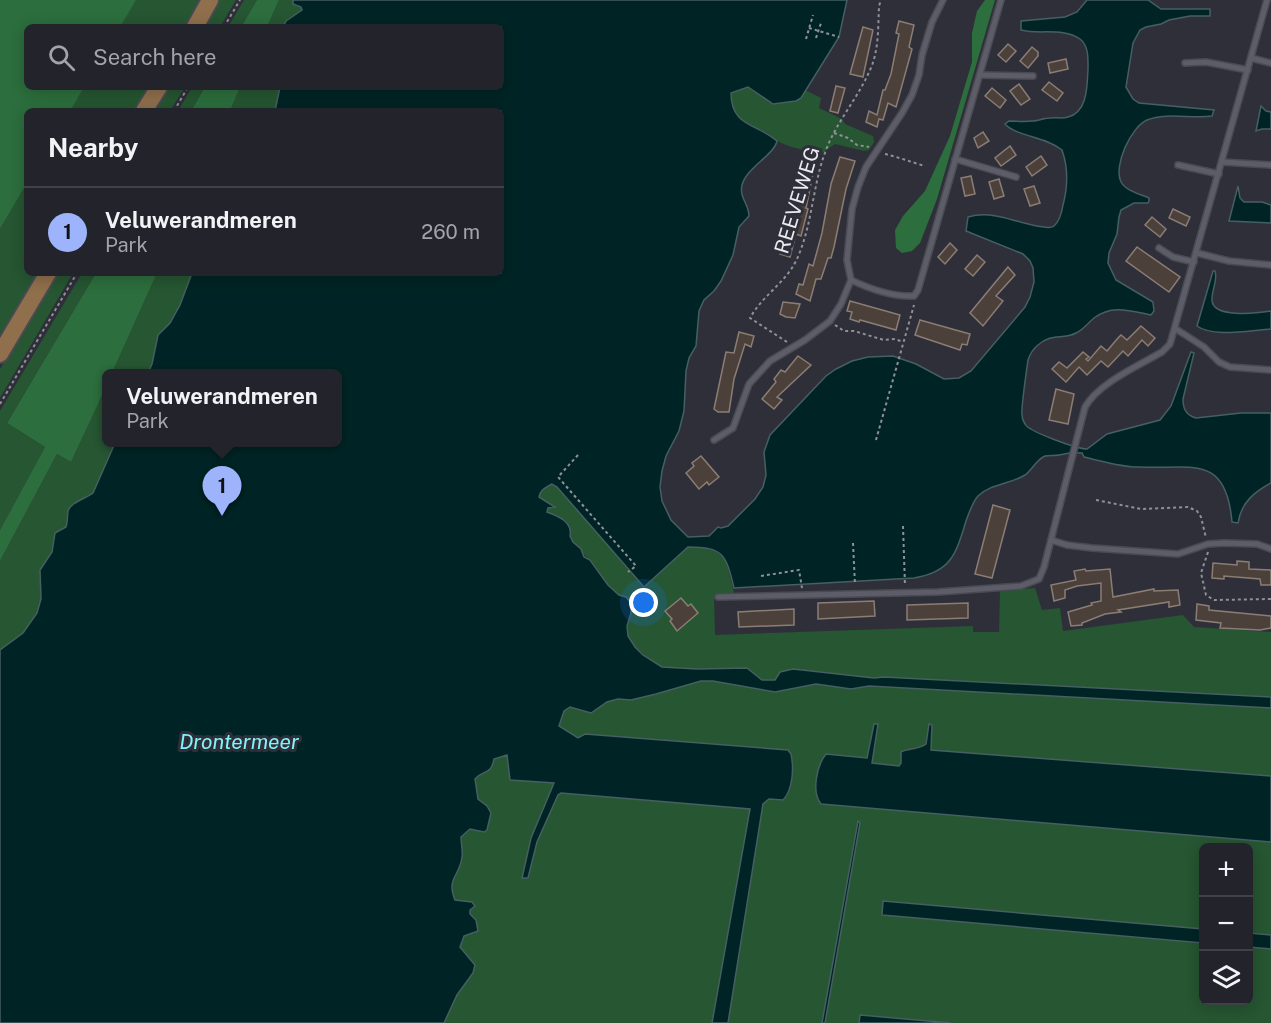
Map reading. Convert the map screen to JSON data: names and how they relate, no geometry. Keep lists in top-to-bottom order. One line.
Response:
{"streets":{"path":["REEVEWEG"]},"water":["Drontermeer"],"page":{"search":"Search here","heading":"Nearby","list":[{"mark":"1","name":"Veluwerandmeren","note":"Park","value":"260 m"}],"popup":["Veluwerandmeren","Park"],"pins":"1","map_buttons":["+","−"]}}
